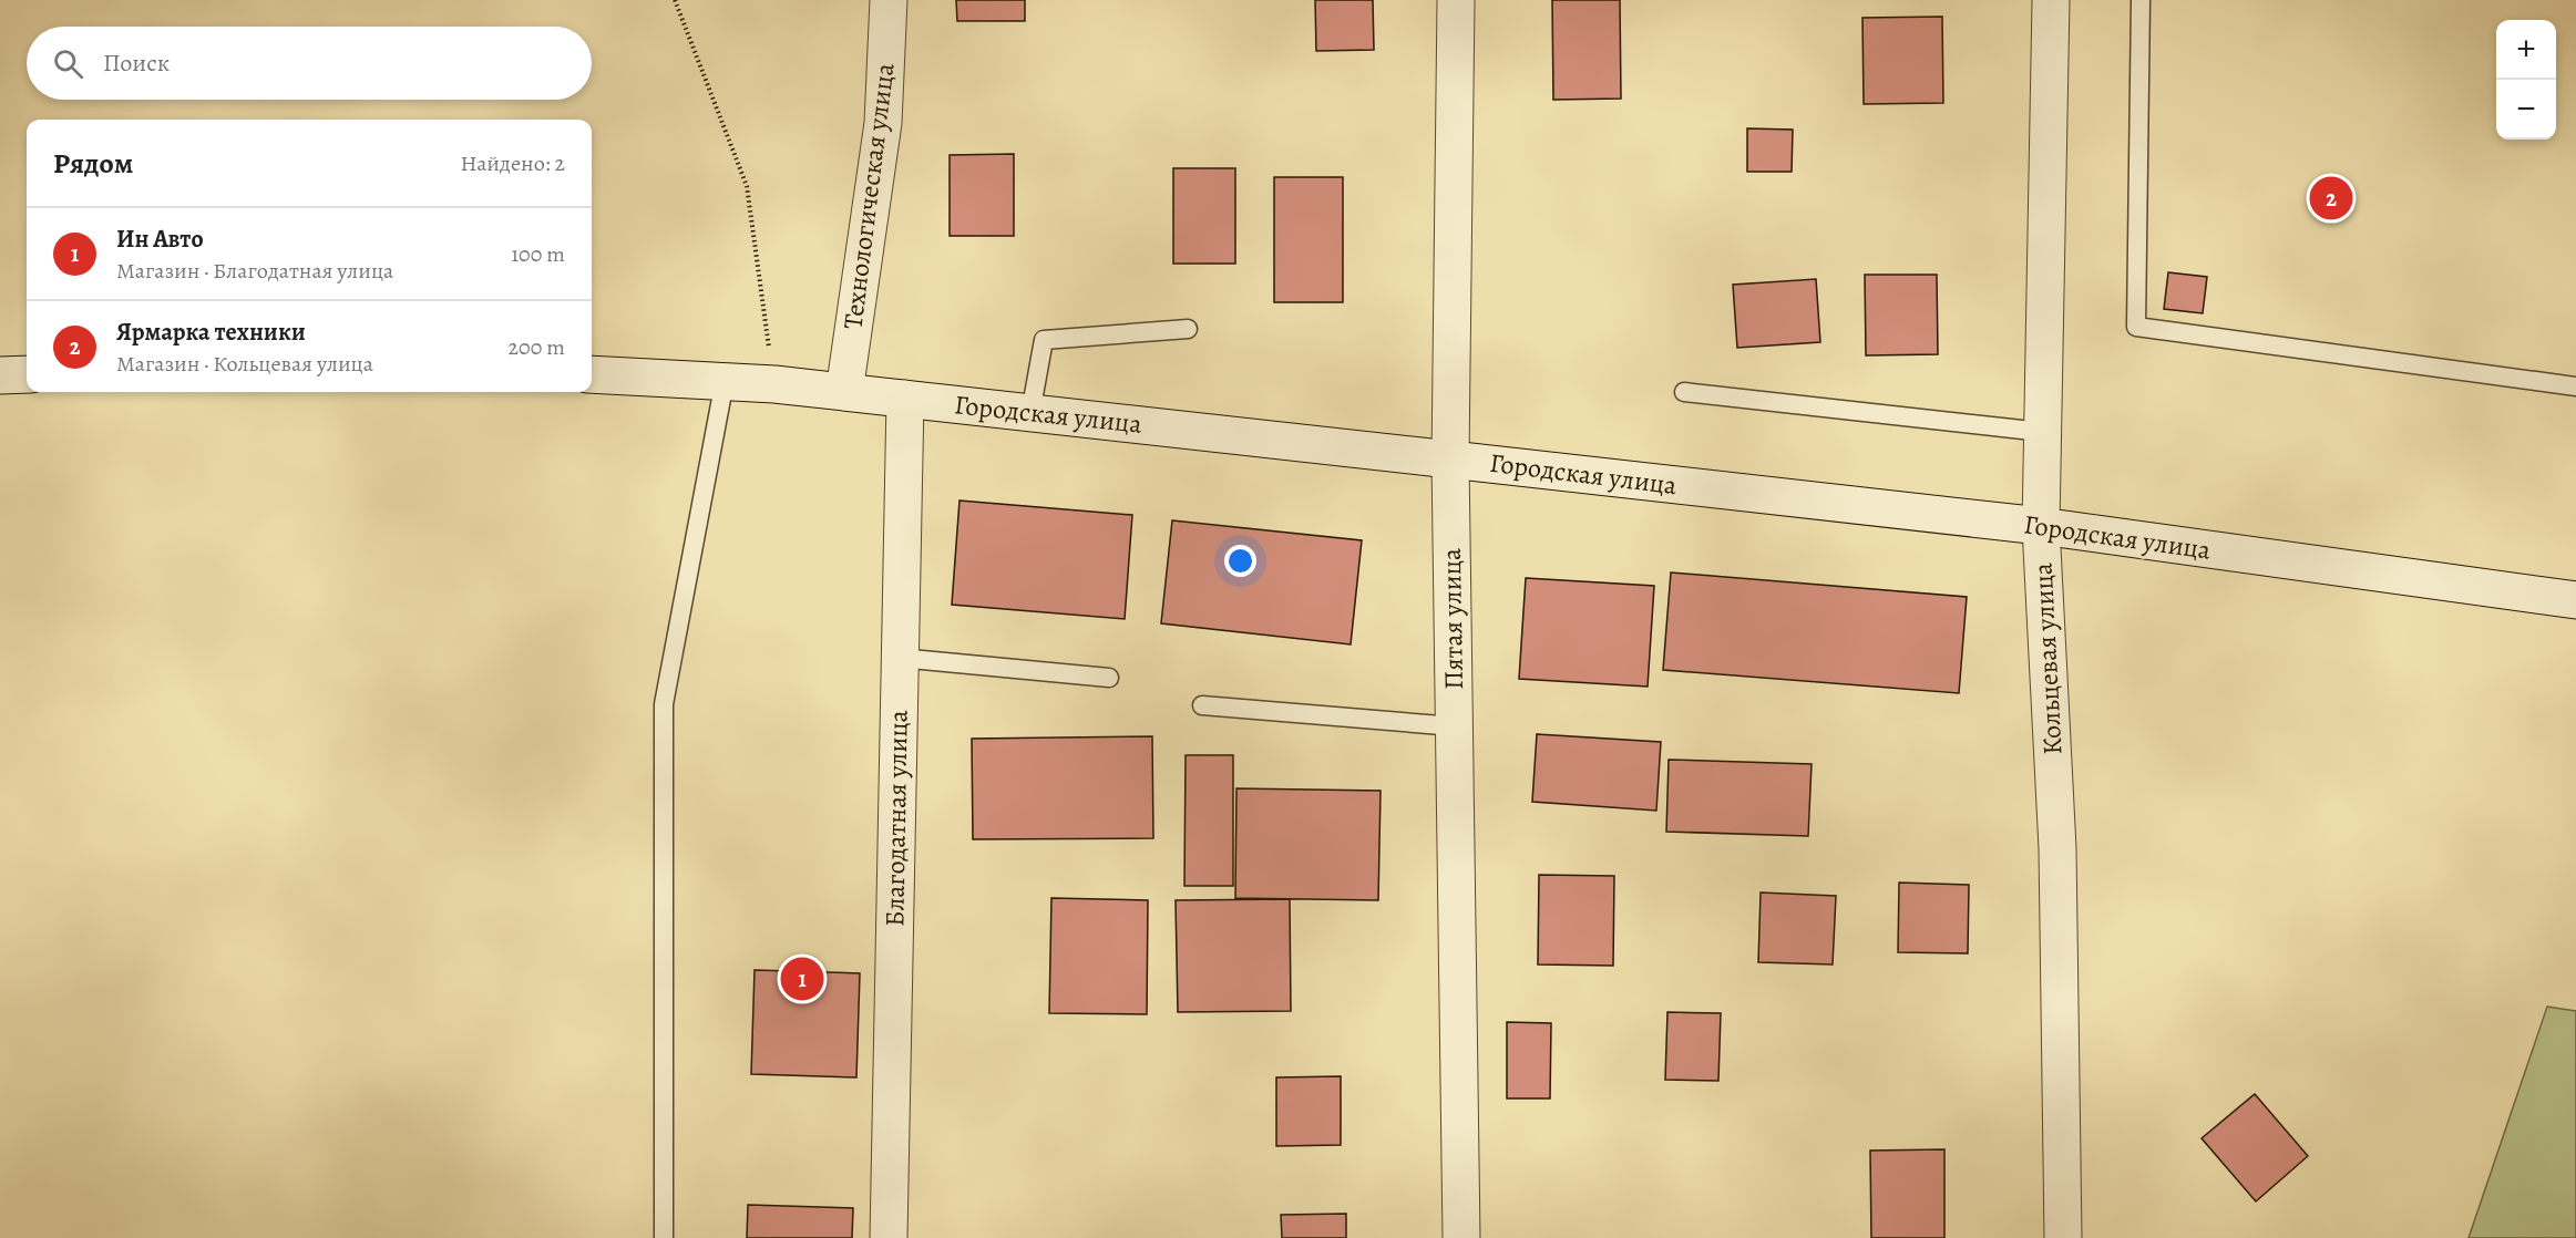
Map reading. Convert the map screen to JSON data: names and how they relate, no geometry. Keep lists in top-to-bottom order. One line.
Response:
{"streets":{"street":["Технологическая улица","Городская улица","Пятая улица","Кольцевая улица","Благодатная улица"]},"crossings":[["Технологическая улица","Городская улица"],["Городская улица","Пятая улица"],["Городская улица","Кольцевая улица"],["Городская улица","Благодатная улица"]],"page":{"map_buttons":["+","−"],"search":"Поиск","heading":["Рядом","Найдено: 2"],"pins":["2","1"],"list":[{"mark":"1","name":"Ин Авто","note":"Магазин · Благодатная улица","value":"100 m"},{"mark":"2","name":"Ярмарка техники","note":"Магазин · Кольцевая улица","value":"200 m"}]}}
